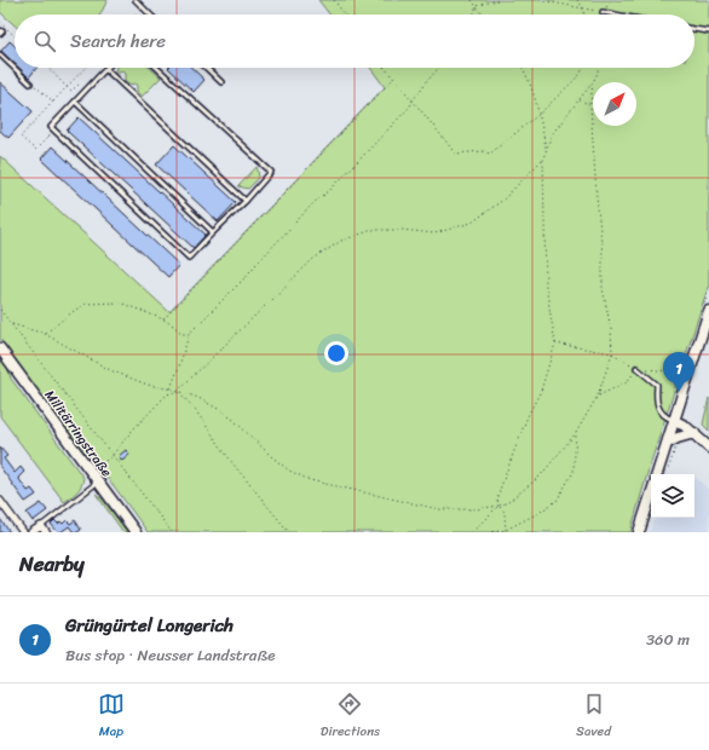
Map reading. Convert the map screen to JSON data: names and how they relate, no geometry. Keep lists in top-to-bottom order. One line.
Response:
{"streets":{"main road":["Militärringstraße"]},"north":"top right","page":{"search":"Search here","pins":"1","heading":"Nearby","list":[{"mark":"1","name":"Grüngürtel Longerich","note":"Bus stop · Neusser Landstraße","value":"360 m"}],"nav":["Map","Directions","Saved"]}}
